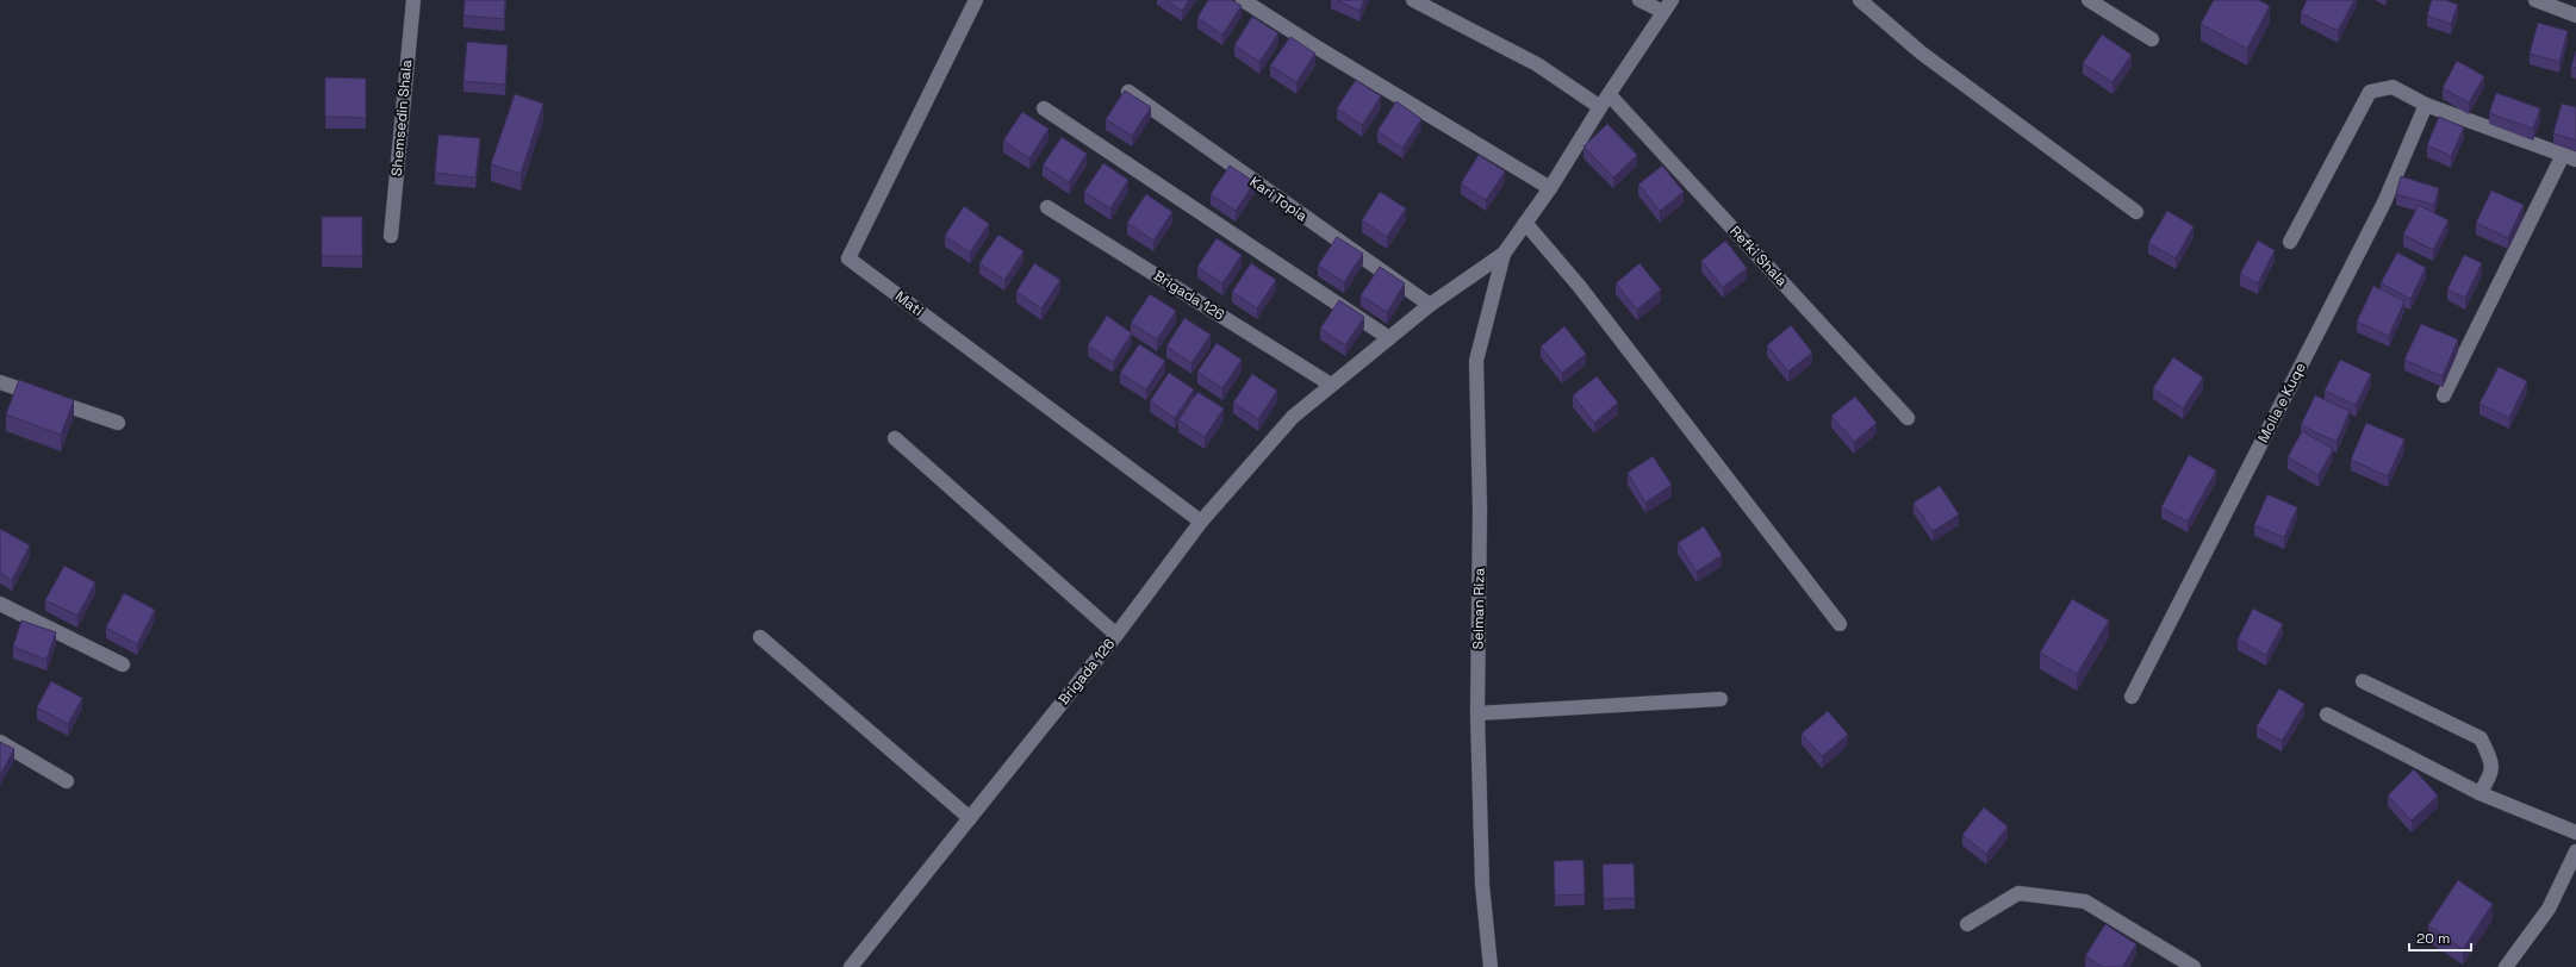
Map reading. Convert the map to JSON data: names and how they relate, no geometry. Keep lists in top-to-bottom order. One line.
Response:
{"streets":{"street":["Shemsedin Shala","Kari Topia","Refki Shala","Brigada 126","Mati","Molla e Kuqe","Selman Riza"]},"crossings":[["Kari Topia","Brigada 126"],["Brigada 126","Mati"],["Brigada 126","Selman Riza"]],"scale_bar":"20 m"}
